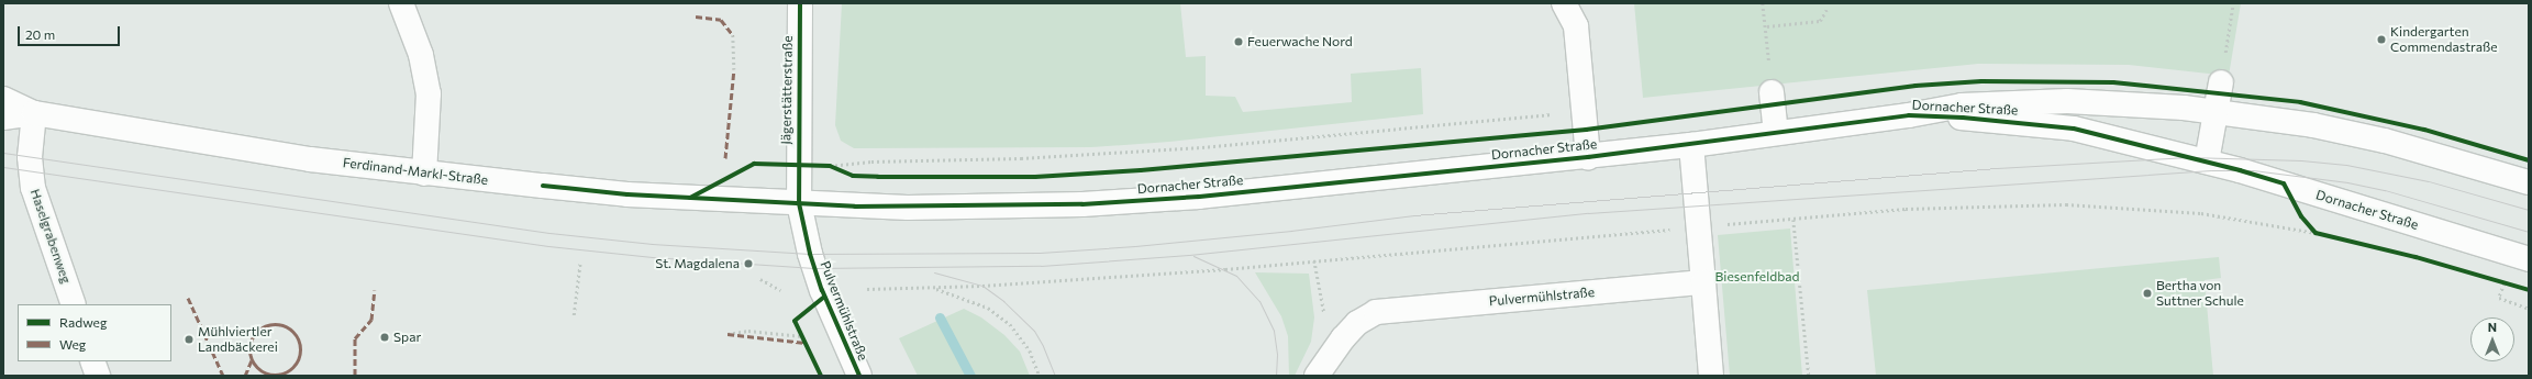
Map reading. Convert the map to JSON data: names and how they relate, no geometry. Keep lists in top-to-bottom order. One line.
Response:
{"streets":{"street":["Jägerstätterstraße","Dornacher Straße","Ferdinand-Markl-Straße","Haselgrabenweg","Pulvermühlstraße"]},"crossings":[["Jägerstätterstraße","Dornacher Straße"],["Jägerstätterstraße","Ferdinand-Markl-Straße"],["Jägerstätterstraße","Pulvermühlstraße"],["Dornacher Straße","Ferdinand-Markl-Straße"],["Dornacher Straße","Pulvermühlstraße"],["Ferdinand-Markl-Straße","Haselgrabenweg"],["Ferdinand-Markl-Straße","Pulvermühlstraße"]],"parks":["Biesenfeldbad"],"places":["Kindergarten Commendastraße","Feuerwache Nord","St. Magdalena","Bertha von Suttner Schule","Spar","Mühlviertler Landbäckerei"],"legend":["Radweg","Weg"],"scale_bar":"20 m","north":"top"}
